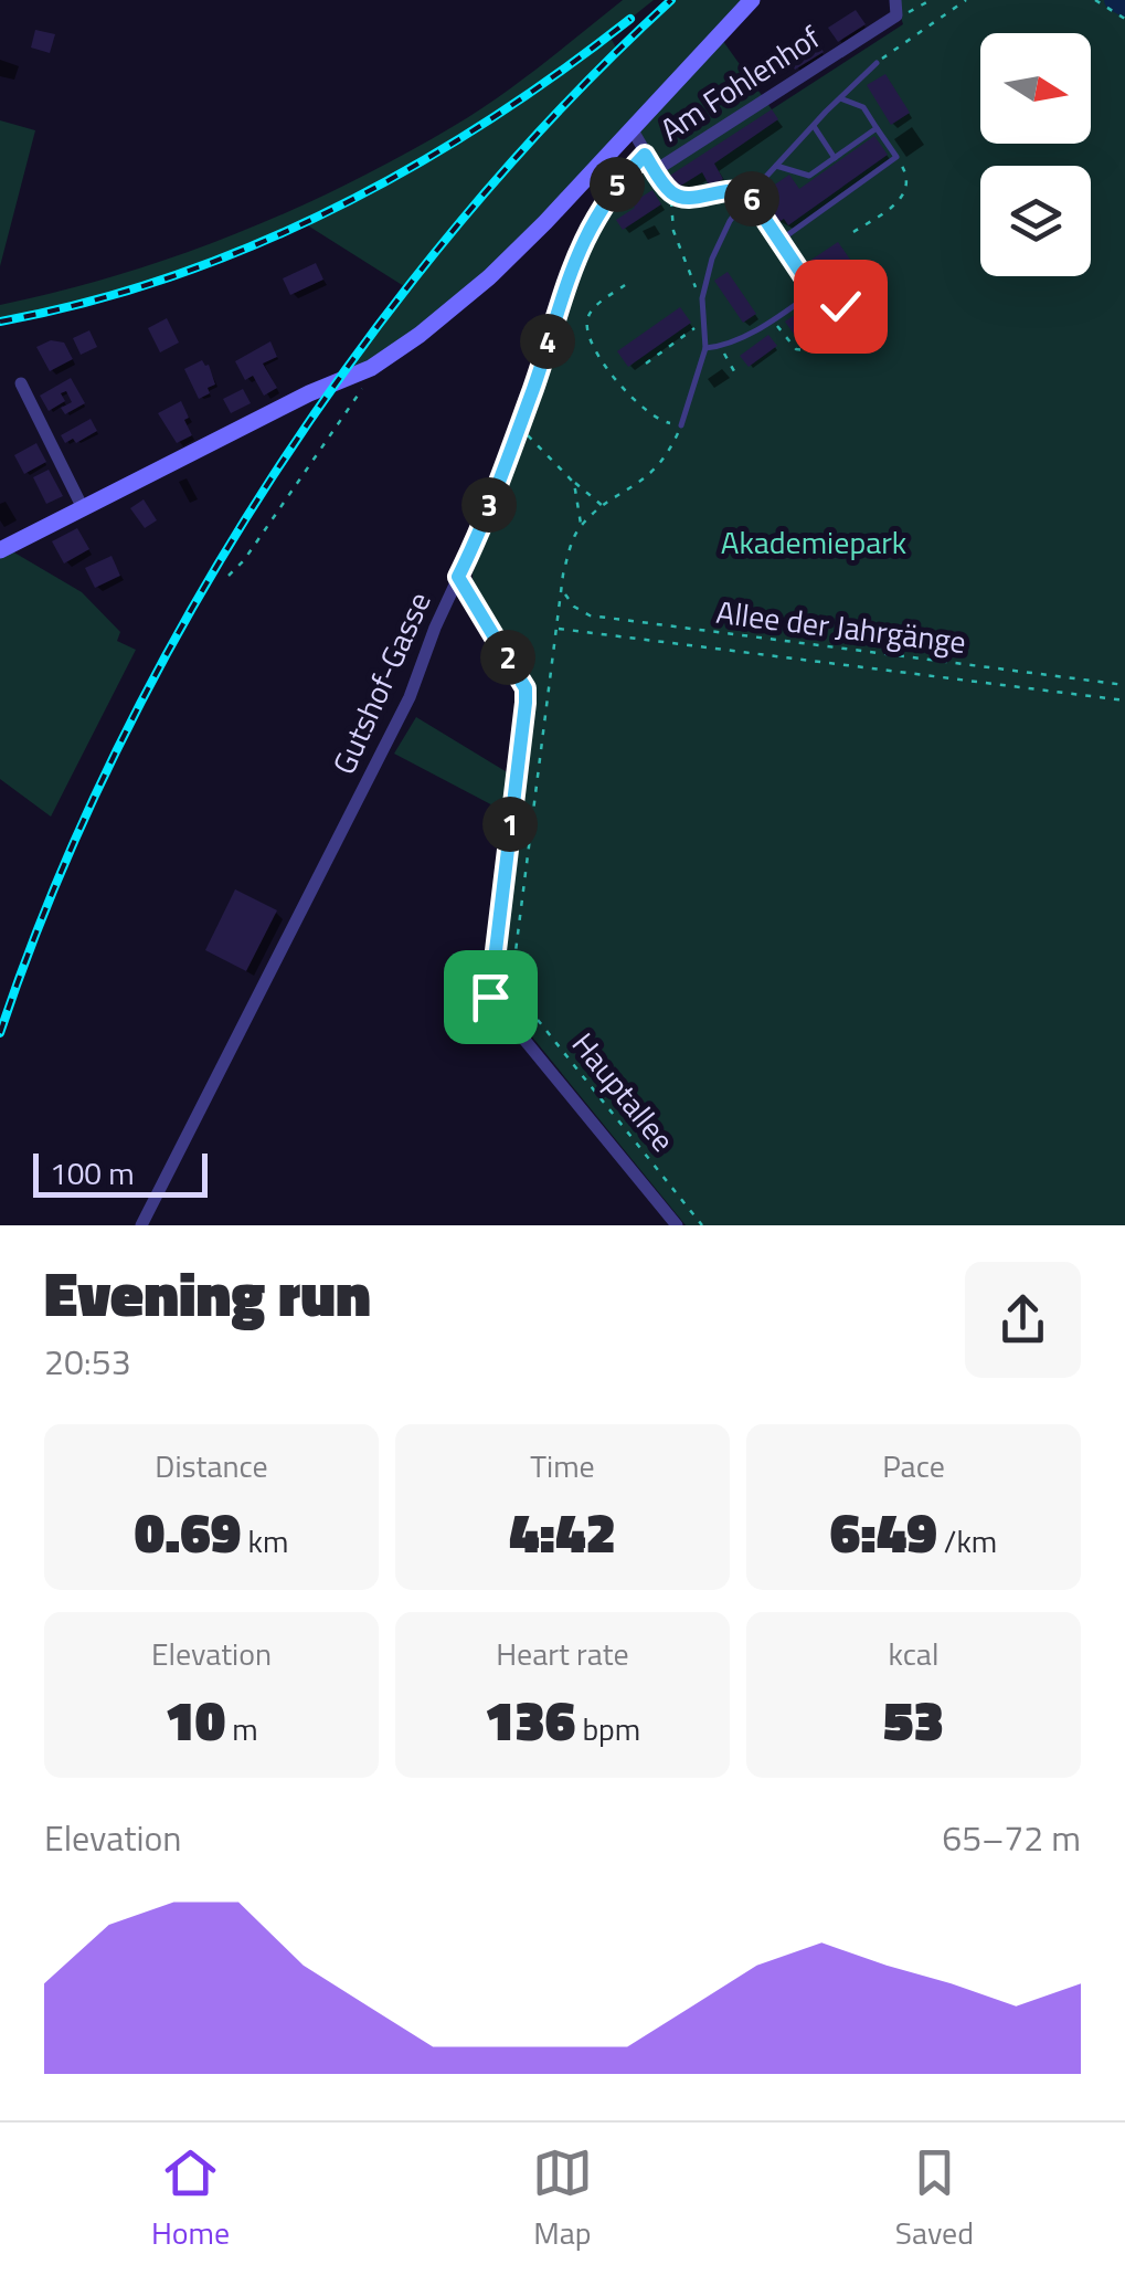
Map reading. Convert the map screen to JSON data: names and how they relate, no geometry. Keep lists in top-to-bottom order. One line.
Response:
{"streets":{"street":["Am Fohlenhof","Gutshof-Gasse"],"path":["Allee der Jahrgänge","Hauptallee"]},"crossings":[["Allee der Jahrgänge","Hauptallee"]],"parks":["Akademiepark"],"scale_bar":"100 m","north":"right","page":{"pins":["5","6","4","3","2","1"],"scale":"100 m","heading":["Evening run","20:53"],"stats":[["Distance","0.69 km"],["Time","4:42"],["Pace","6:49 /km"],["Elevation","10 m"],["Heart rate","136 bpm"],["kcal","53"]],"chart":["Elevation","65–72 m"],"tabs":["Home","Map","Saved"]}}
